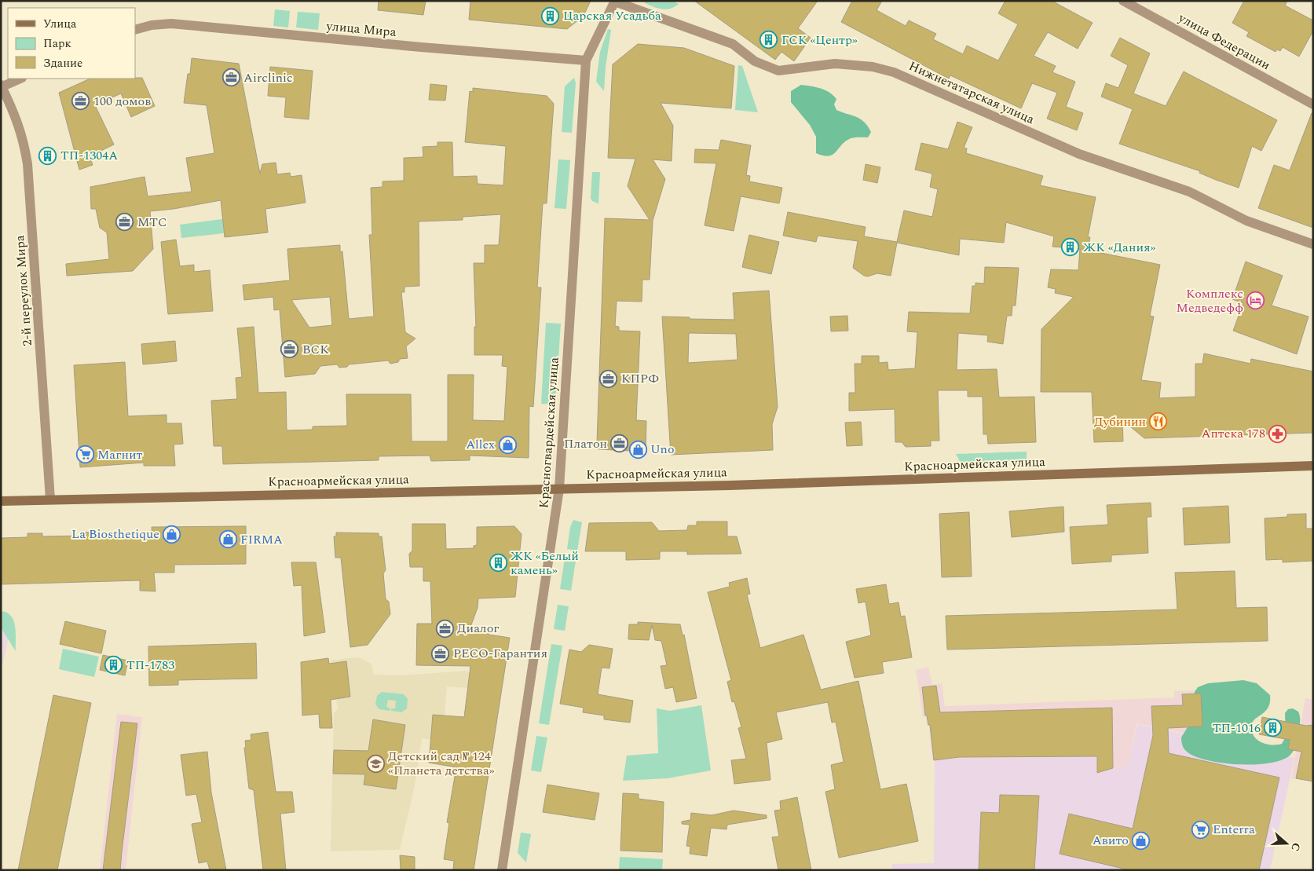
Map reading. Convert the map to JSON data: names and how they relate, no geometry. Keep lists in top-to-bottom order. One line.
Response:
{"streets":{"main road":["Красноармейская улица"],"street":["улица Мира","улица Федерации","Нижнетатарская улица","2-й переулок Мира","Красногвардейская улица"]},"crossings":[["улица Мира","Красногвардейская улица"],["Нижнетатарская улица","Красногвардейская улица"],["2-й переулок Мира","Красноармейская улица"],["Красногвардейская улица","Красноармейская улица"]],"places":{"building":["Царская Усадьба","ГСК «Центр»","ТП-1304А","ЖК «Дания»","ЖК «Белый камень»","ТП-1783","ТП-1016"],"office":["Airclinic","100 домов","МТС","ВСК","КПРФ","Платон","Диалог","РЕСО-Гарантия"],"hotel":["Комплекс Медведефф"],"restaurant":["Дубинин"],"pharmacy":["Аптека 178"],"shop":["Allex","Uno","La Biosthetique","FIRMA","Авито"],"supermarket":["Магнит","Enterra"],"school or university":["Детский сад № 124 «Планета детства»"]},"legend":["Улица","Парк","Здание"],"north":"right"}
